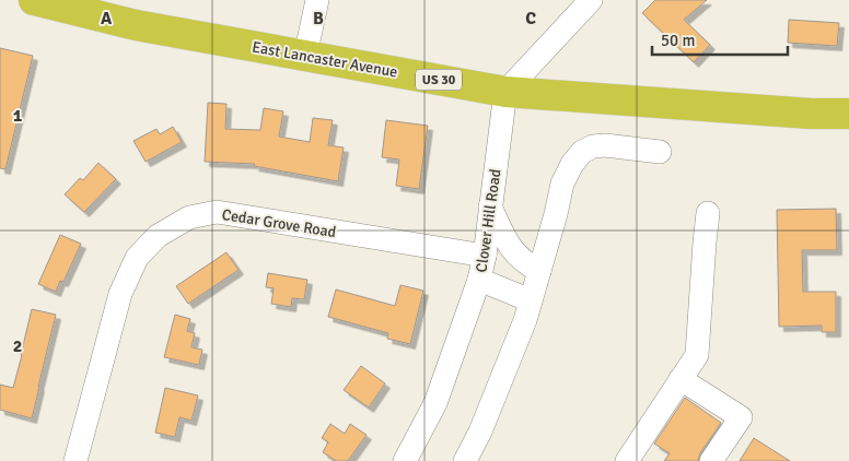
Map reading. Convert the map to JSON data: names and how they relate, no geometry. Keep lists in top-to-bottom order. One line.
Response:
{"streets":{"highway":["East Lancaster Avenue","US 30"],"street":["Clover Hill Road","Cedar Grove Road"]},"crossings":[["East Lancaster Avenue","Clover Hill Road"],["Clover Hill Road","Cedar Grove Road"]],"scale_bar":"50 m","grid":{"columns":["A","B","C"],"rows":["1","2"]}}
